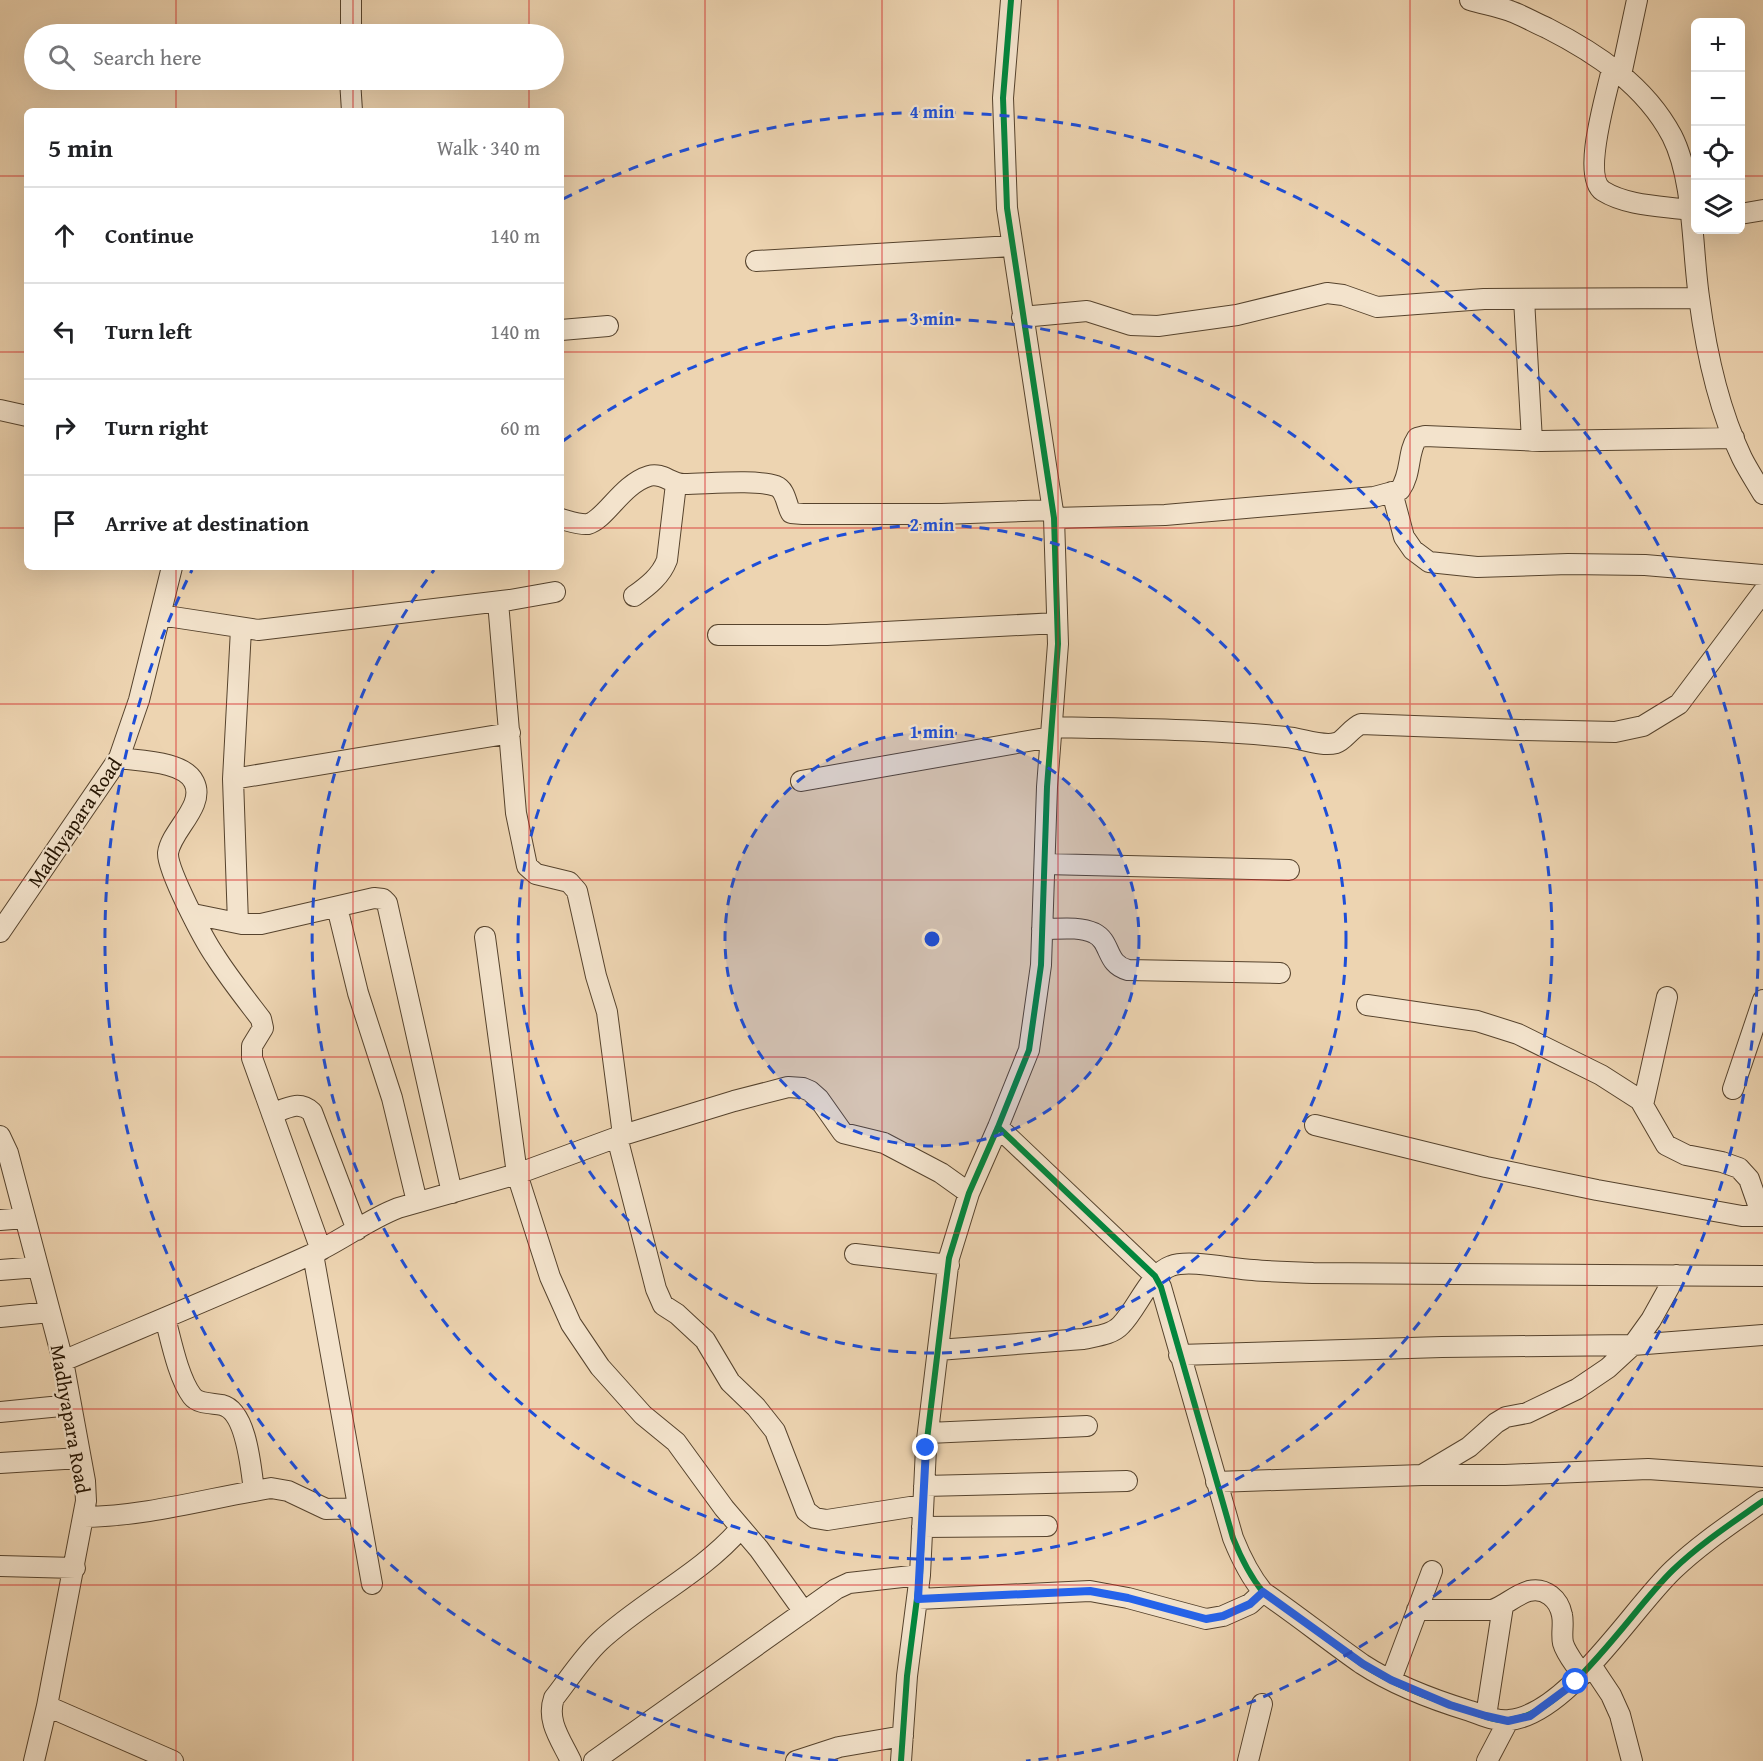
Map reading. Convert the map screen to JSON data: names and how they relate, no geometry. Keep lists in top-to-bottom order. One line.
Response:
{"streets":{"street":["Madhyapara Road"]},"page":{"map_buttons":["+","−"],"search":"Search here","heading":["5 min","Walk · 340 m"],"list":[["Continue","140 m"],["Turn left","140 m"],["Turn right","60 m"],"Arrive at destination"]},"rings":["4 min","3 min","2 min","1 min"]}
